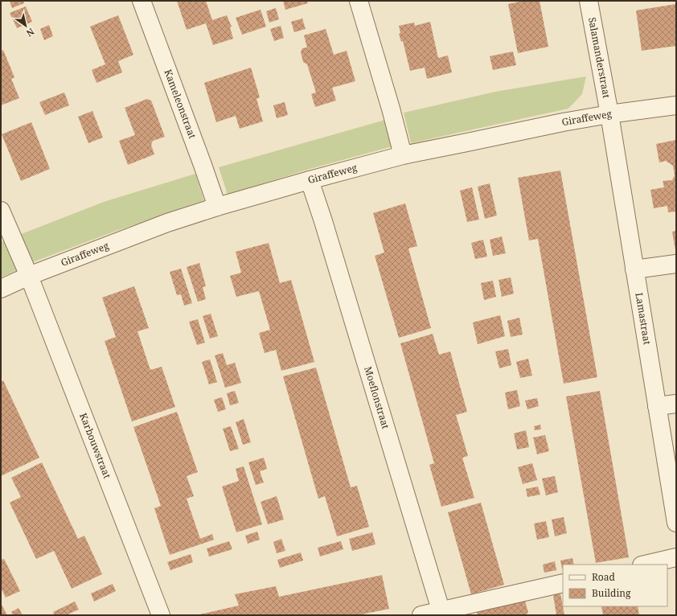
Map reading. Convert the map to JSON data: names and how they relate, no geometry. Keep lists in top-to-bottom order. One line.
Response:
{"streets":{"street":["Salamanderstraat","Kameleonstraat","Giraffeweg","Lamastraat","Moeflonstraat","Karbouwstraat"]},"crossings":[["Salamanderstraat","Giraffeweg"],["Salamanderstraat","Lamastraat"],["Kameleonstraat","Giraffeweg"],["Giraffeweg","Lamastraat"],["Giraffeweg","Moeflonstraat"],["Giraffeweg","Karbouwstraat"]],"legend":["Road","Building"],"north":"bottom right"}
